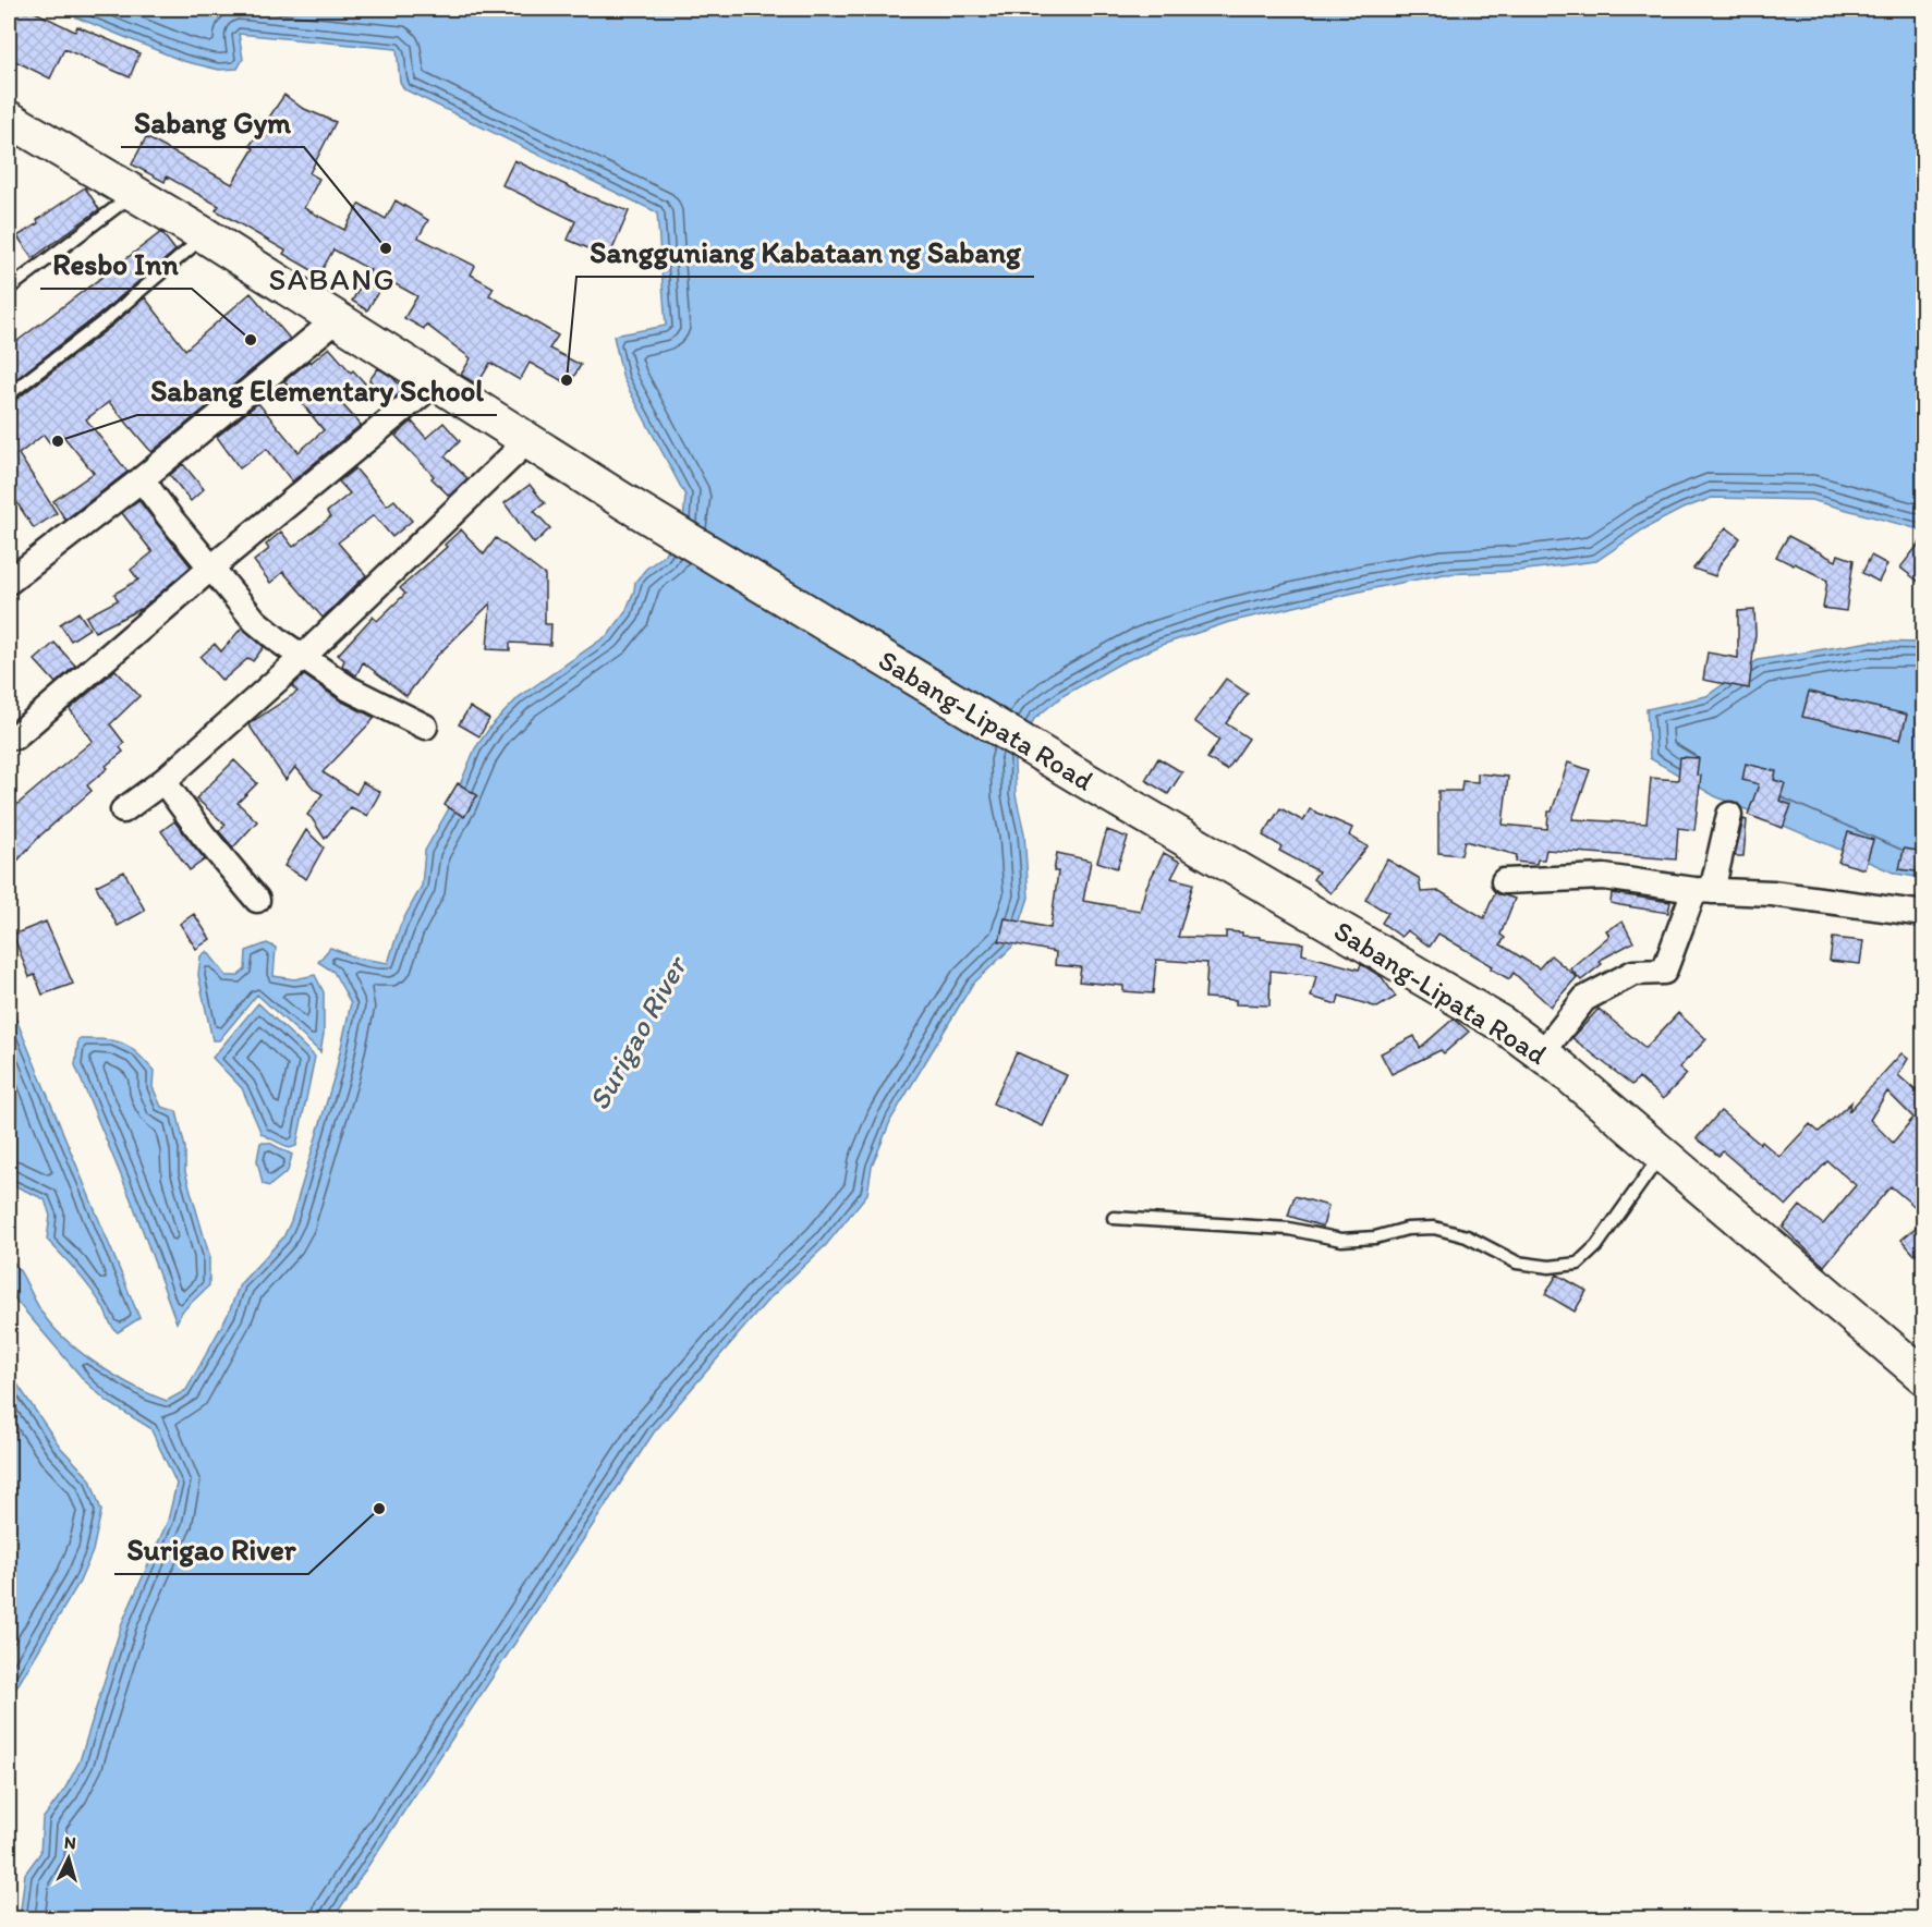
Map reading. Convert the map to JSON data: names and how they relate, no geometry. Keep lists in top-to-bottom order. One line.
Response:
{"streets":{"main road":["Sabang-Lipata Road"]},"districts":["SABANG"],"water":["Surigao River"],"places":["Sabang Gym","Resbo Inn","Sangguniang Kabataan ng Sabang","Sabang Elementary School","Surigao River"],"north":"top"}
